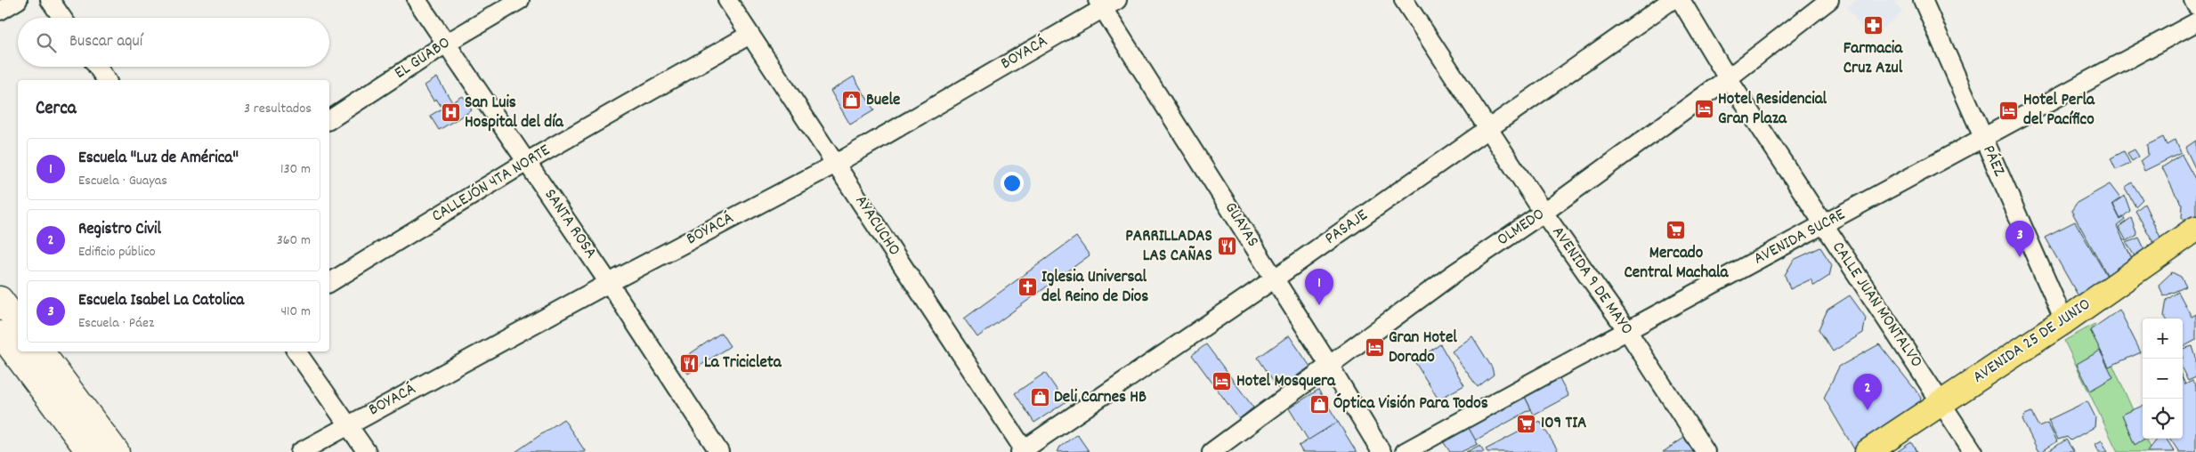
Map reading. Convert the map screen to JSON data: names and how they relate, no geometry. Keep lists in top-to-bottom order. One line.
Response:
{"streets":{"main road":["AVENIDA 25 DE JUNIO"],"street":["BOYACÁ","EL GUABO","PÁEZ","CALLEJÓN 4TA NORTE","SANTA ROSA","GUAYAS","AYACUCHO","PASAJE","OLMEDO","AVENIDA SUCRE","AVENIDA 9 DE MAYO","CALLE JUAN MONTALVO"]},"crossings":[["BOYACÁ","SANTA ROSA"],["BOYACÁ","GUAYAS"],["BOYACÁ","AYACUCHO"],["EL GUABO","SANTA ROSA"],["PÁEZ","AVENIDA SUCRE"],["PÁEZ","AVENIDA 25 DE JUNIO"],["CALLEJÓN 4TA NORTE","SANTA ROSA"],["CALLEJÓN 4TA NORTE","AYACUCHO"],["GUAYAS","PASAJE"],["GUAYAS","OLMEDO"],["AYACUCHO","PASAJE"],["PASAJE","AVENIDA 9 DE MAYO"],["OLMEDO","AVENIDA 9 DE MAYO"],["OLMEDO","CALLE JUAN MONTALVO"],["AVENIDA SUCRE","AVENIDA 9 DE MAYO"],["AVENIDA SUCRE","CALLE JUAN MONTALVO"],["CALLE JUAN MONTALVO","AVENIDA 25 DE JUNIO"]],"places":{"pharmacy":["Farmacia Cruz Azul"],"shop":["Buele","Deli Carnes HB","Óptica Visión Para Todos"],"hotel":["Hotel Residencial Gran Plaza","Hotel Perla del Pacífico","Gran Hotel Dorado","Hotel Mosquera"],"hospital":["San Luis Hospital del día"],"supermarket":["Mercado Central Machala","109 TIA"],"restaurant":["PARRILLADAS LAS CAÑAS","La Tricicleta"],"church":["Iglesia Universal del Reino de Dios"]},"page":{"search":"Buscar aquí","heading":["Cerca","3 resultados"],"list":[{"mark":"1","name":"Escuela \"Luz de América\"","note":"Escuela · Guayas","value":"130 m"},{"mark":"2","name":"Registro Civil","note":"Edificio público","value":"360 m"},{"mark":"3","name":"Escuela Isabel La Catolica","note":"Escuela · Páez","value":"410 m"}],"pins":["3","1","2"],"map_buttons":["+","−"]}}
